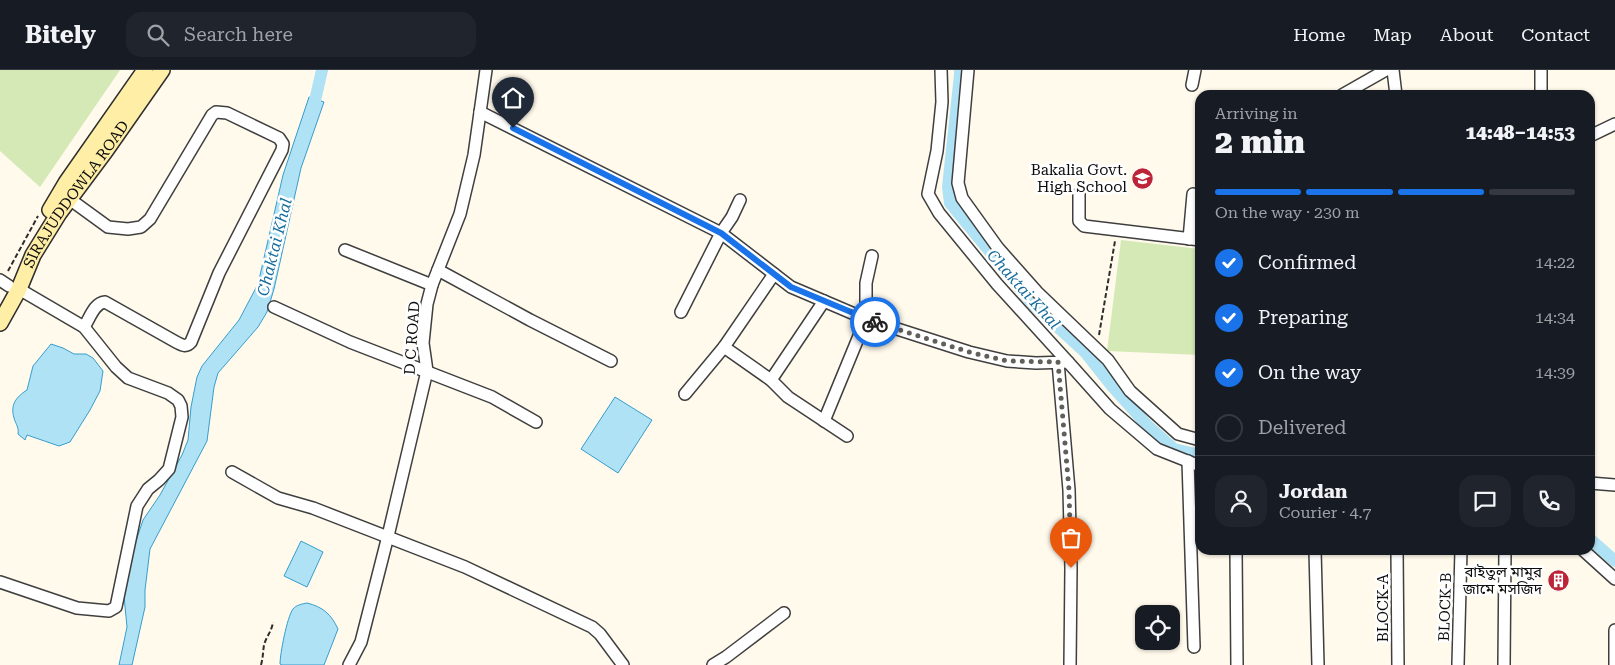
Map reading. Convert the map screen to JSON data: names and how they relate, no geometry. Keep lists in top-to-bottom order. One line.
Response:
{"streets":{"main road":["SIRAJUDDOWLA ROAD"],"street":["D C ROAD","BLOCK-B","BLOCK-A"]},"water":["Chaktai Khal"],"places":{"school or university":["Bakalia Govt. High School"],"building":["বাইতুল মামুর জামে মসজিদ"]},"page":{"header":"Bitely","search":"Search here","nav":["Home","Map","About","Contact"],"heading":["2 min","Arriving in","14:48–14:53"],"panel":["Jordan","Courier · 4.7"],"bar":"On the way · 230 m","list":[["Confirmed","14:22"],["Preparing","14:34"],["On the way","14:39"],"Delivered"]}}
